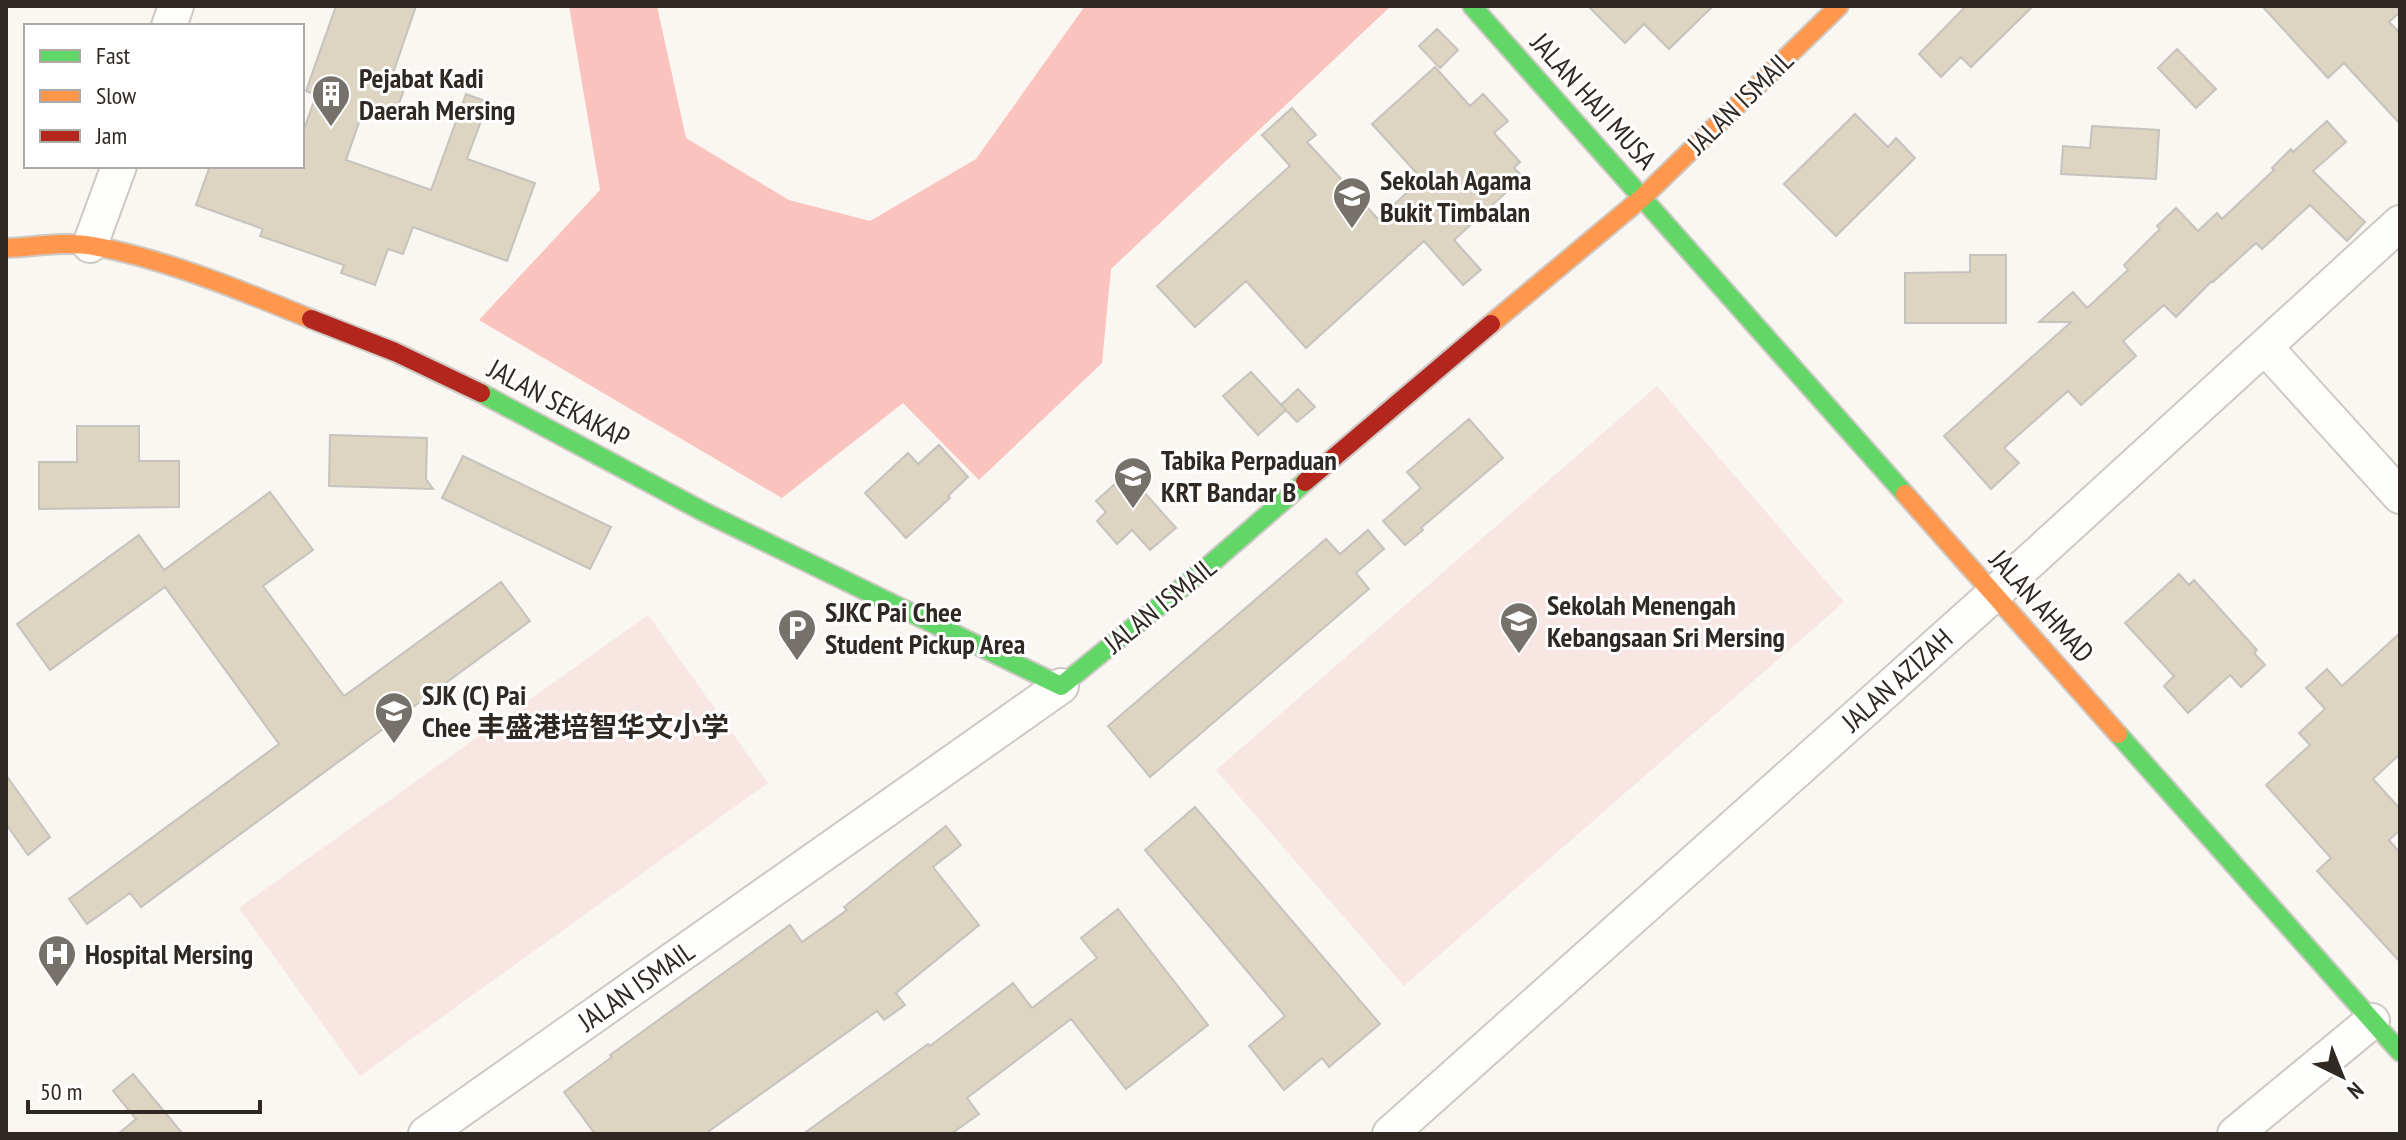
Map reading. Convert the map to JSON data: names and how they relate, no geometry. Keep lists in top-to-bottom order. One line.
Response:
{"streets":{"street":["JALAN HAJI MUSA","JALAN ISMAIL","JALAN SEKAKAP","JALAN AHMAD","JALAN AZIZAH"]},"crossings":[["JALAN HAJI MUSA","JALAN ISMAIL"],["JALAN HAJI MUSA","JALAN AHMAD"],["JALAN ISMAIL","JALAN SEKAKAP"],["JALAN ISMAIL","JALAN AHMAD"],["JALAN AHMAD","JALAN AZIZAH"]],"places":{"building":["Pejabat Kadi Daerah Mersing"],"school or university":["Sekolah Agama Bukit Timbalan","Tabika Perpaduan KRT Bandar B","Sekolah Menengah Kebangsaan Sri Mersing","SJK (C) Pai Chee 丰盛港培智华文小学"],"parking":["SJKC Pai Chee Student Pickup Area"],"hospital":["Hospital Mersing"]},"legend":["Fast","Slow","Jam"],"scale_bar":"50 m","north":"bottom right"}
